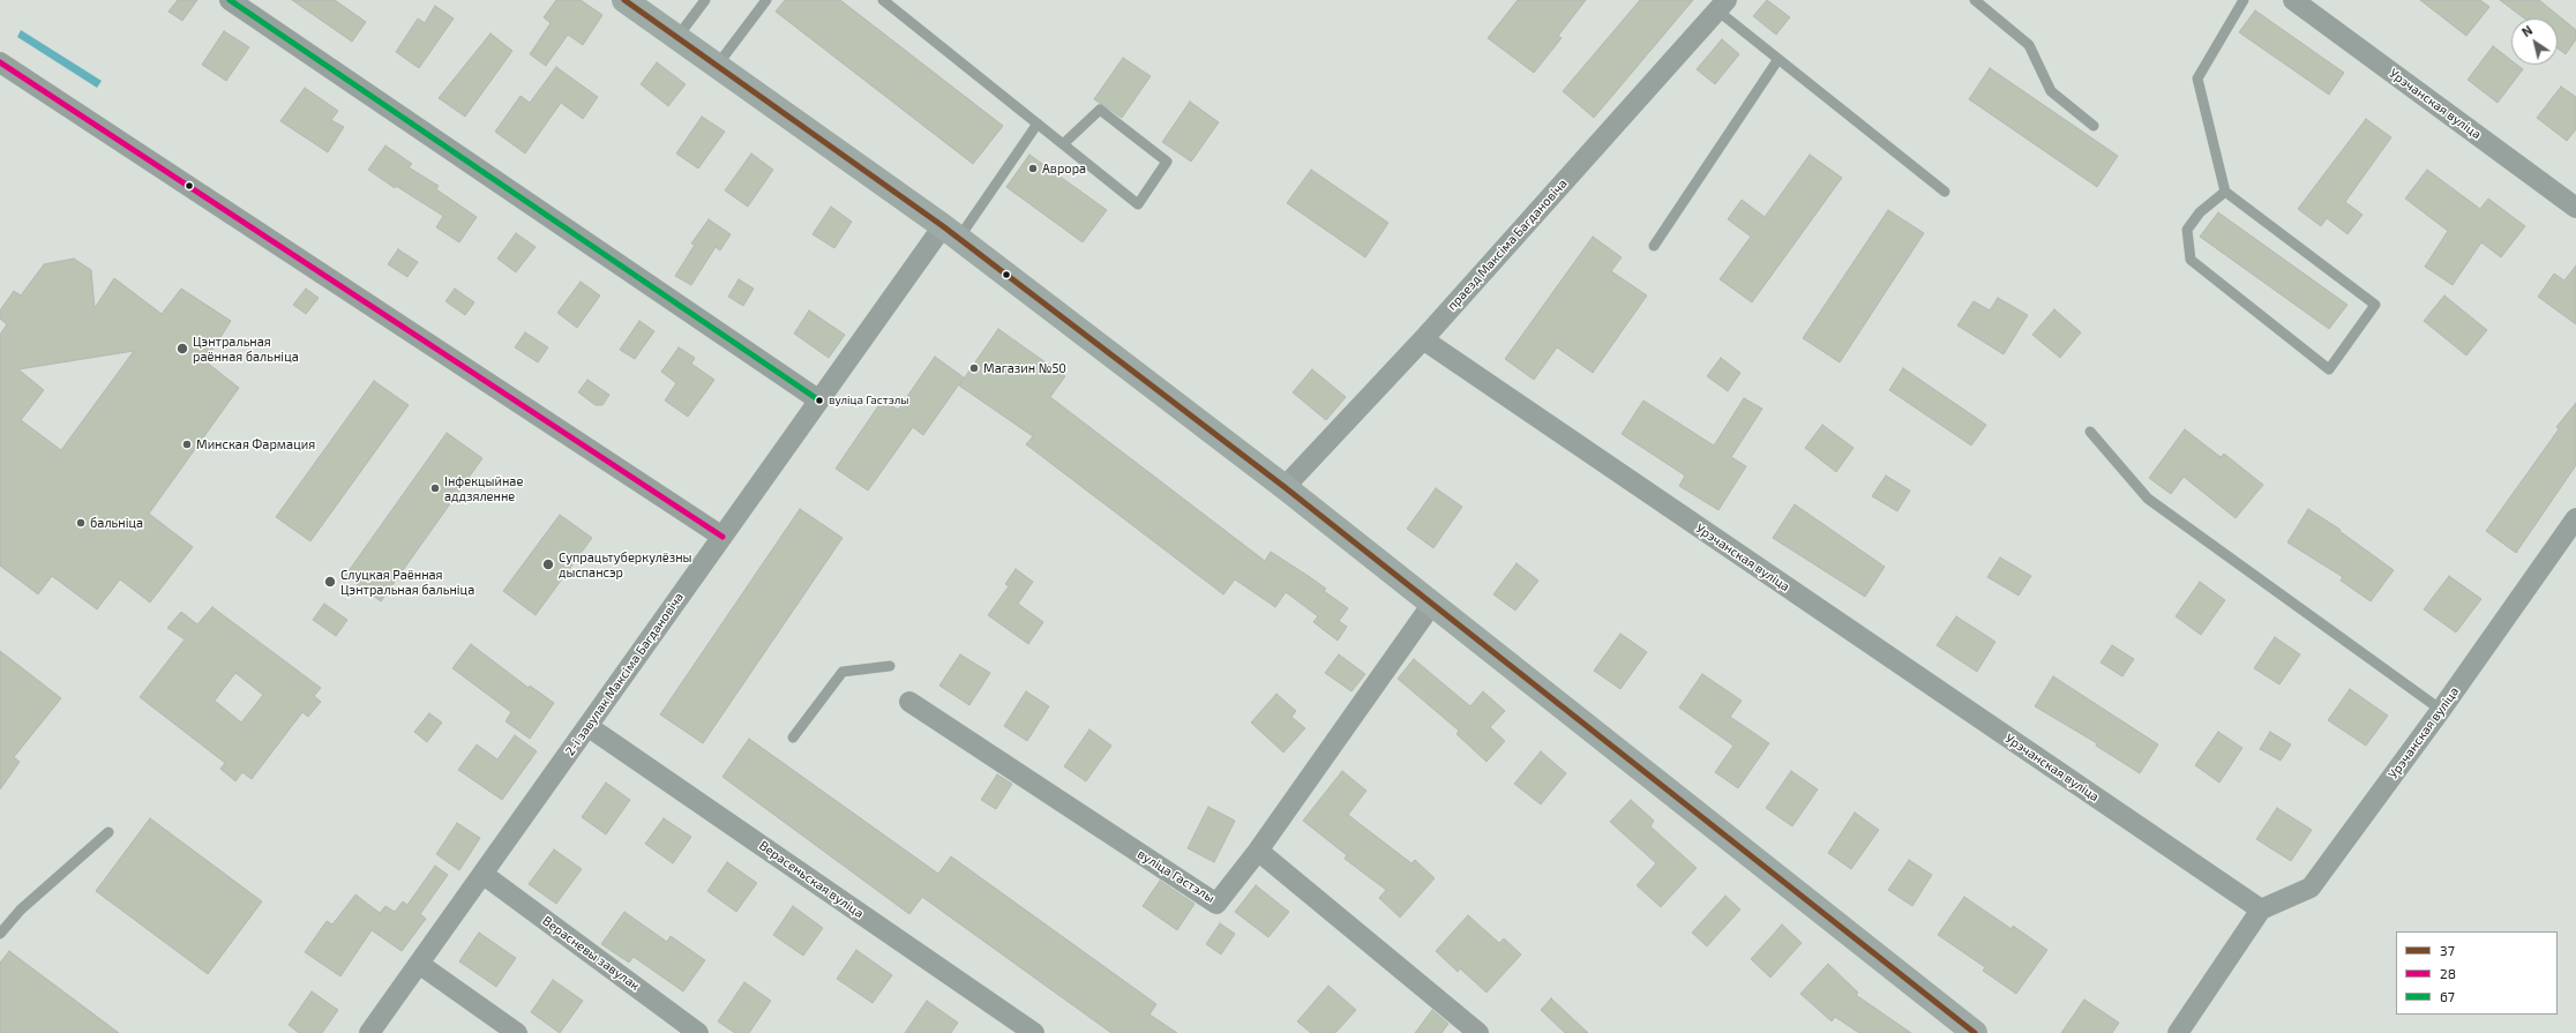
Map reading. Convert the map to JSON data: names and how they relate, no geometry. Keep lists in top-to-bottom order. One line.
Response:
{"streets":{"street":["Урэчанская вуліца","праезд Максіма Багдановіча","2-і завулак Максіма Багдановіча","вуліца Гастэлы","Верасеньская вуліца","Верасневы завулак"]},"crossings":[["Урэчанская вуліца","праезд Максіма Багдановіча"],["2-і завулак Максіма Багдановіча","Верасеньская вуліца"],["2-і завулак Максіма Багдановіча","Верасневы завулак"]],"places":["Аврора","Цэнтральная раённая бальніца","Магазин №50","вуліца Гастэлы","Минская Фармация","Інфекцыйнае аддзяленне","бальніца","Супрацьтуберкулёзны дыспансэр","Слуцкая Раённая Цэнтральная бальніца"],"lines":["transit line 37","transit line 67","transit line 28"],"legend":["37","28","67"],"north":"top left"}
